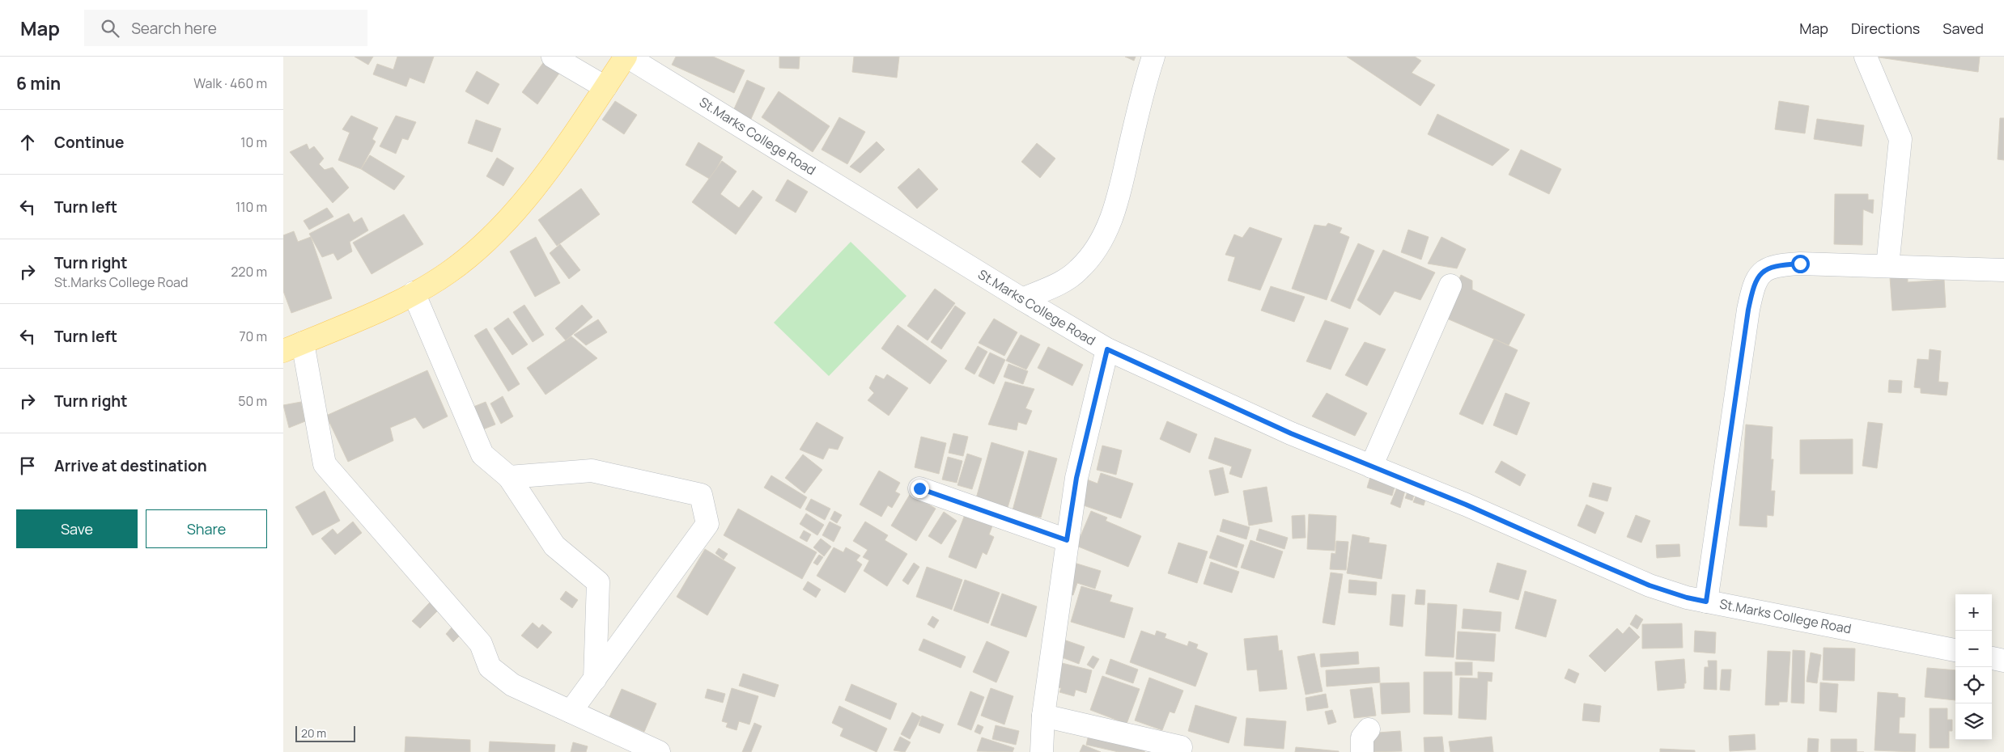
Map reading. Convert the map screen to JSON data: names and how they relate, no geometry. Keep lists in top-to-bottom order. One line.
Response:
{"streets":{"main road":["St.Marks College Road"]},"scale_bar":"20 m","page":{"header":"Map","search":"Search here","nav":["Map","Directions","Saved"],"heading":["6 min","Walk · 460 m"],"list":[["Continue","10 m"],["Turn left","110 m"],["Turn right","St.Marks College Road","220 m"],["Turn left","70 m"],["Turn right","50 m"],"Arrive at destination"],"buttons":["Save","Share"],"map_buttons":["+","−"],"scale":"20 m"}}
